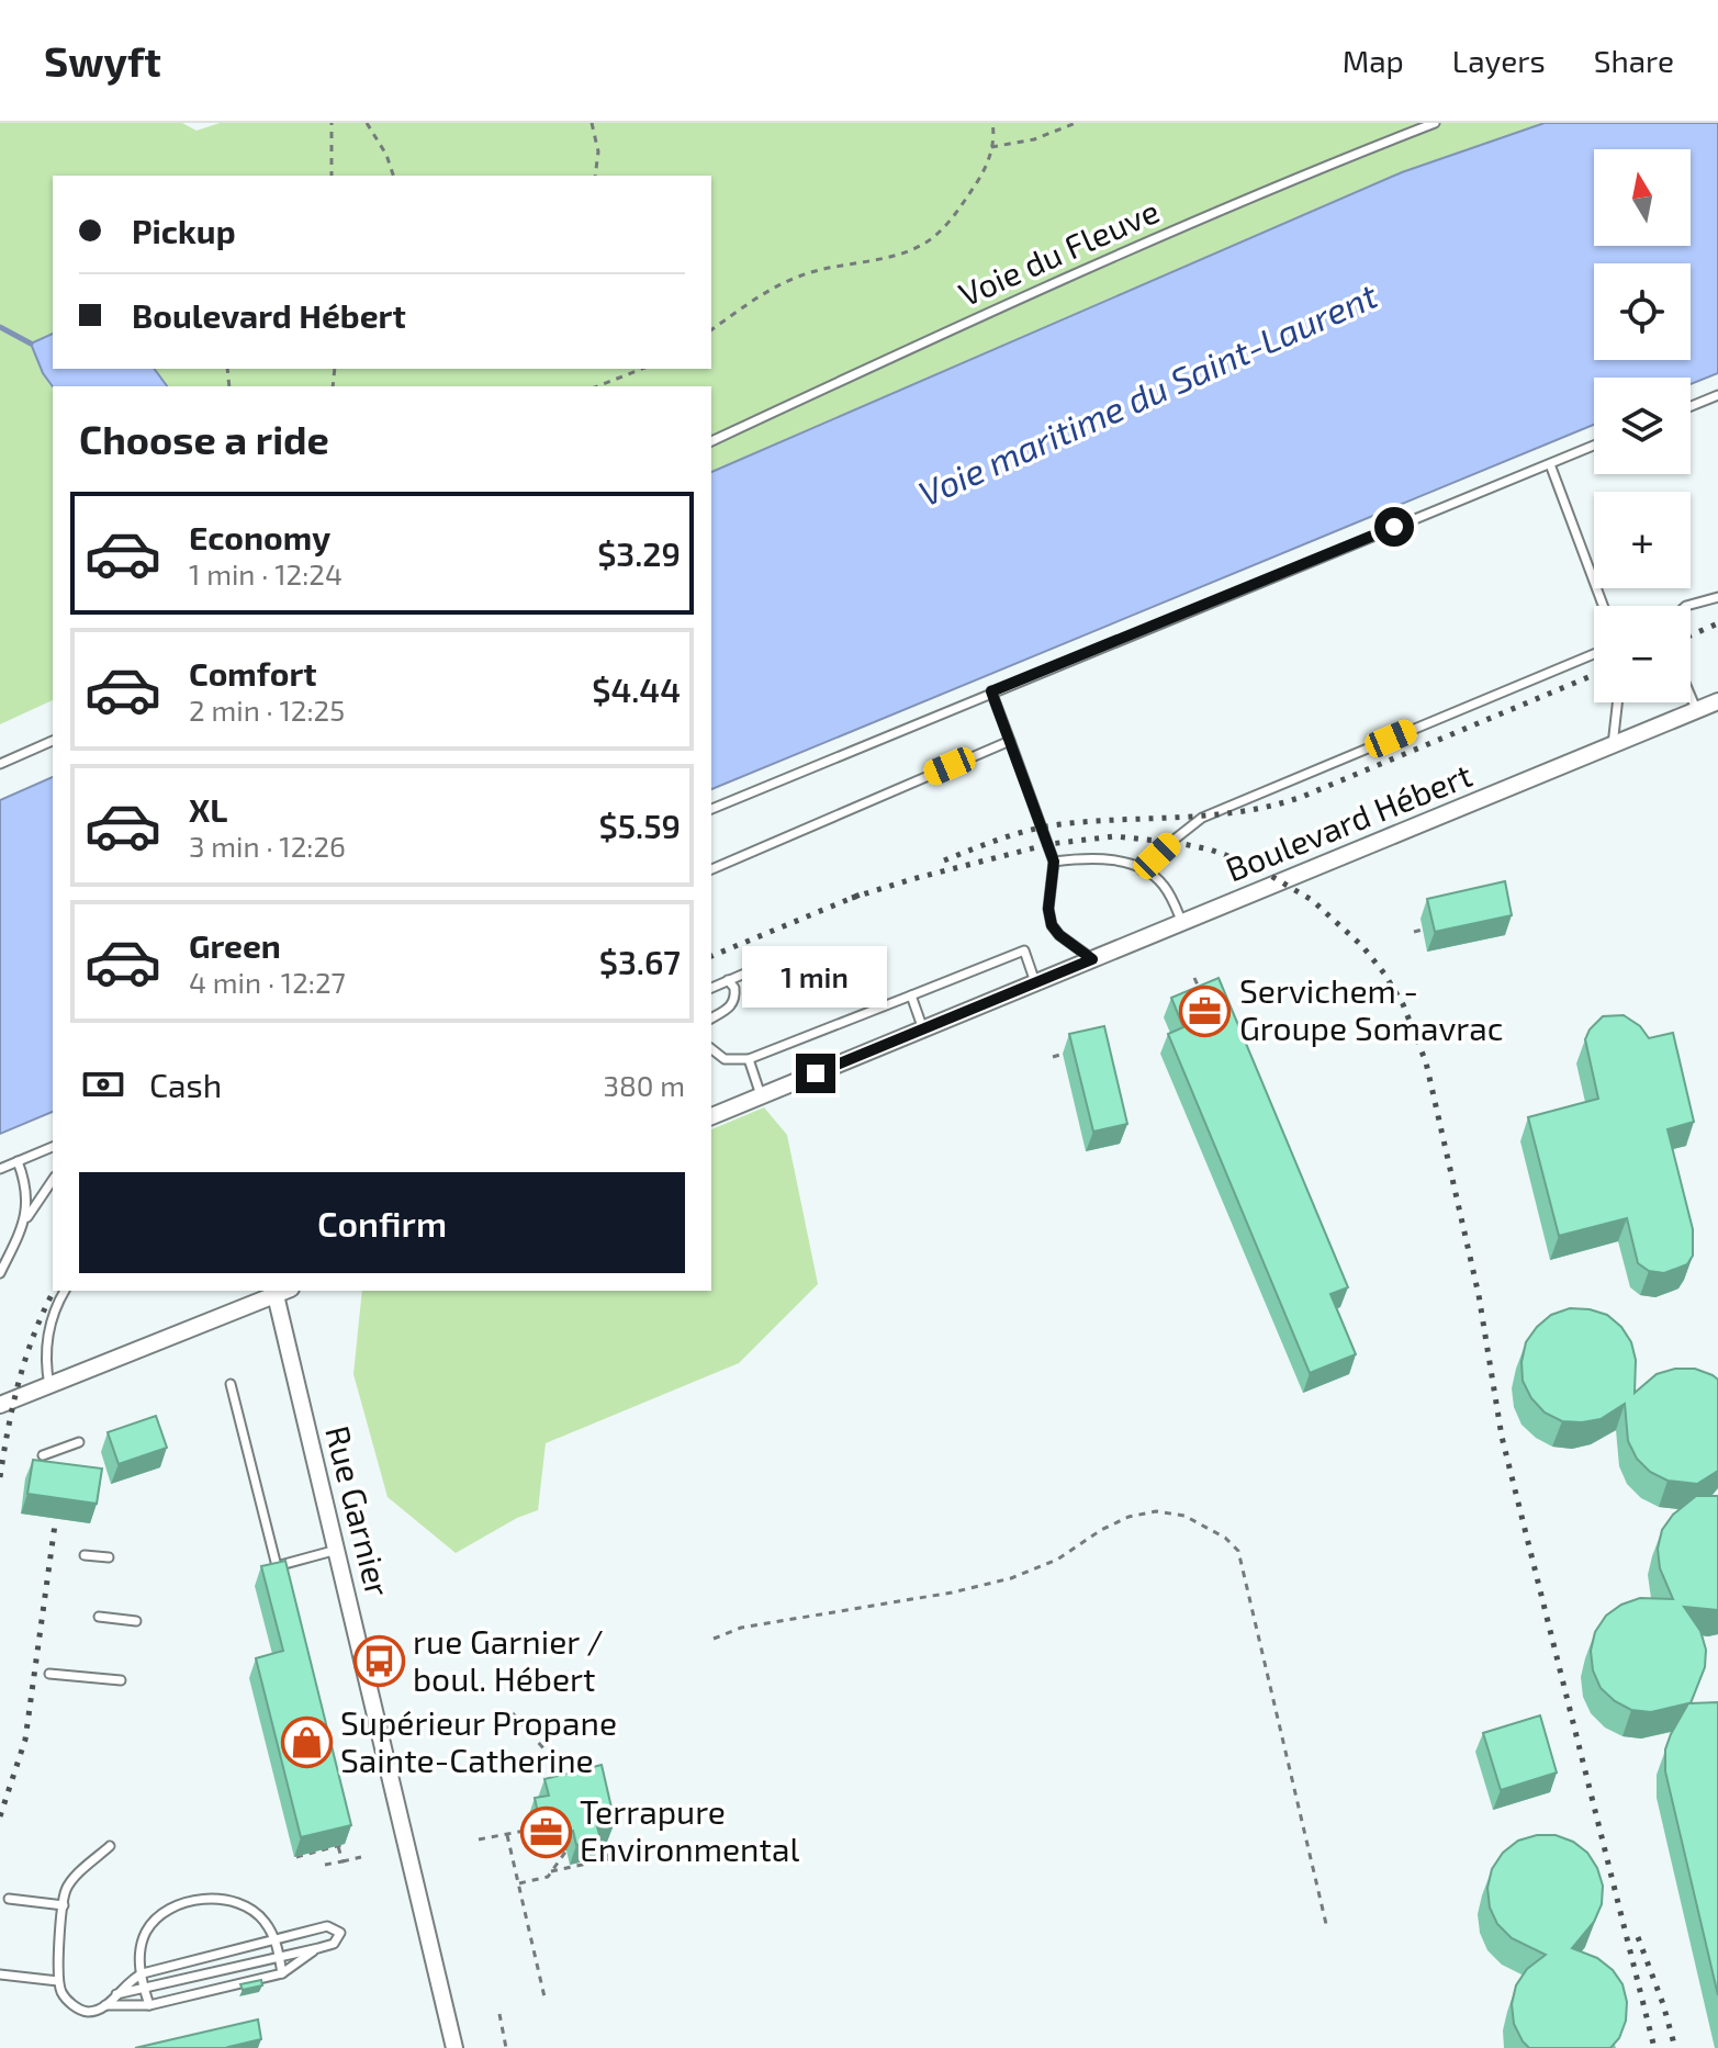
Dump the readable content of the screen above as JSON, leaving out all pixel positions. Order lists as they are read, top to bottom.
{
  "streets": {
    "street": ["Boulevard Hébert", "Rue Garnier"],
    "lane": ["Voie du Fleuve"]
  },
  "water": ["Voie maritime du Saint-Laurent"],
  "places": {
    "office": ["Servichem - Groupe Somavrac", "Terrapure Environmental"],
    "bus stop": ["rue Garnier / boul. Hébert"],
    "shop": ["Supérieur Propane Sainte-Catherine"]
  },
  "north": "top",
  "page": {
    "header": "Swyft",
    "nav": ["Map", "Layers", "Share"],
    "map_buttons": ["+", "−"],
    "banner": ["Pickup", "Boulevard Hébert"],
    "heading": "Choose a ride",
    "list": [
      {
        "name": "Economy",
        "note": "1 min · 12:24",
        "value": "$3.29"
      },
      {
        "name": "Comfort",
        "note": "2 min · 12:25",
        "value": "$4.44"
      },
      {
        "name": "XL",
        "note": "3 min · 12:26",
        "value": "$5.59"
      },
      {
        "name": "Green",
        "note": "4 min · 12:27",
        "value": "$3.67"
      }
    ],
    "bubble": "1 min",
    "pay": ["Cash", "380 m"],
    "buttons": "Confirm"
  }
}
